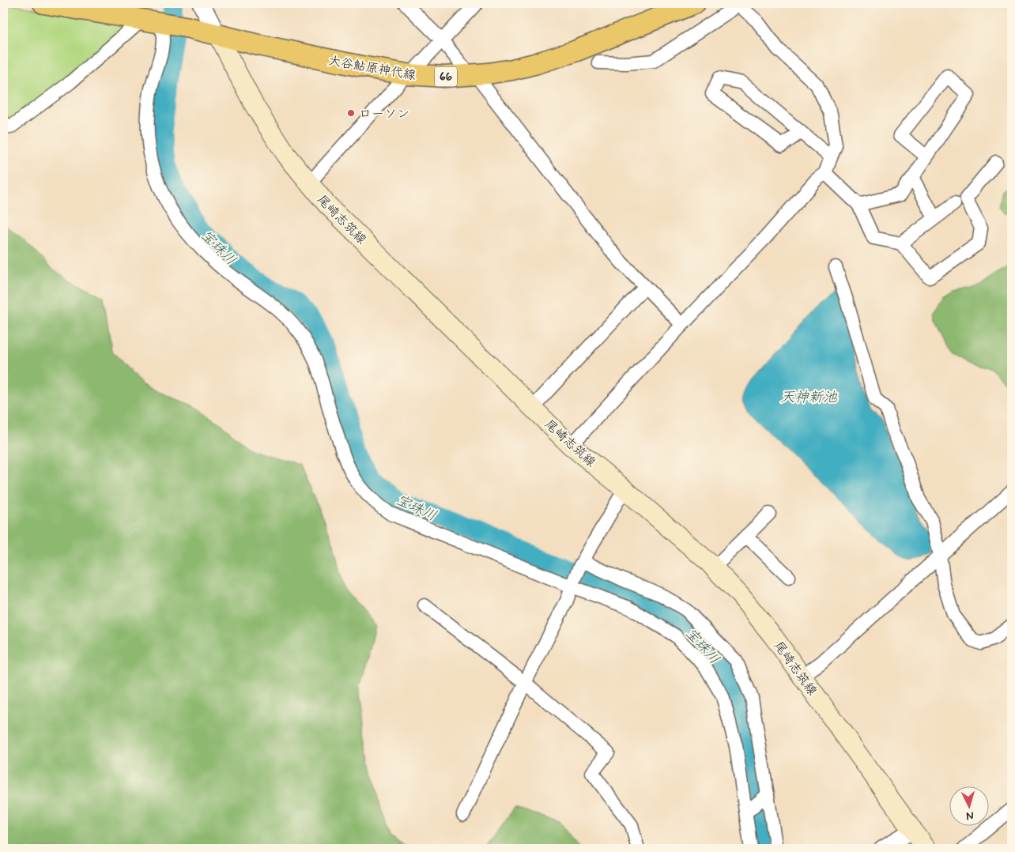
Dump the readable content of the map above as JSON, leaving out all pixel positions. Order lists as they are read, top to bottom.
{
  "streets": {
    "main road": ["大谷鮎原神代線", "66", "尾崎志筑線"]
  },
  "crossings": [
    ["大谷鮎原神代線", "尾崎志筑線"]
  ],
  "water": ["宝珠川", "天神新池"],
  "places": ["ローソン"],
  "north": "bottom"
}
